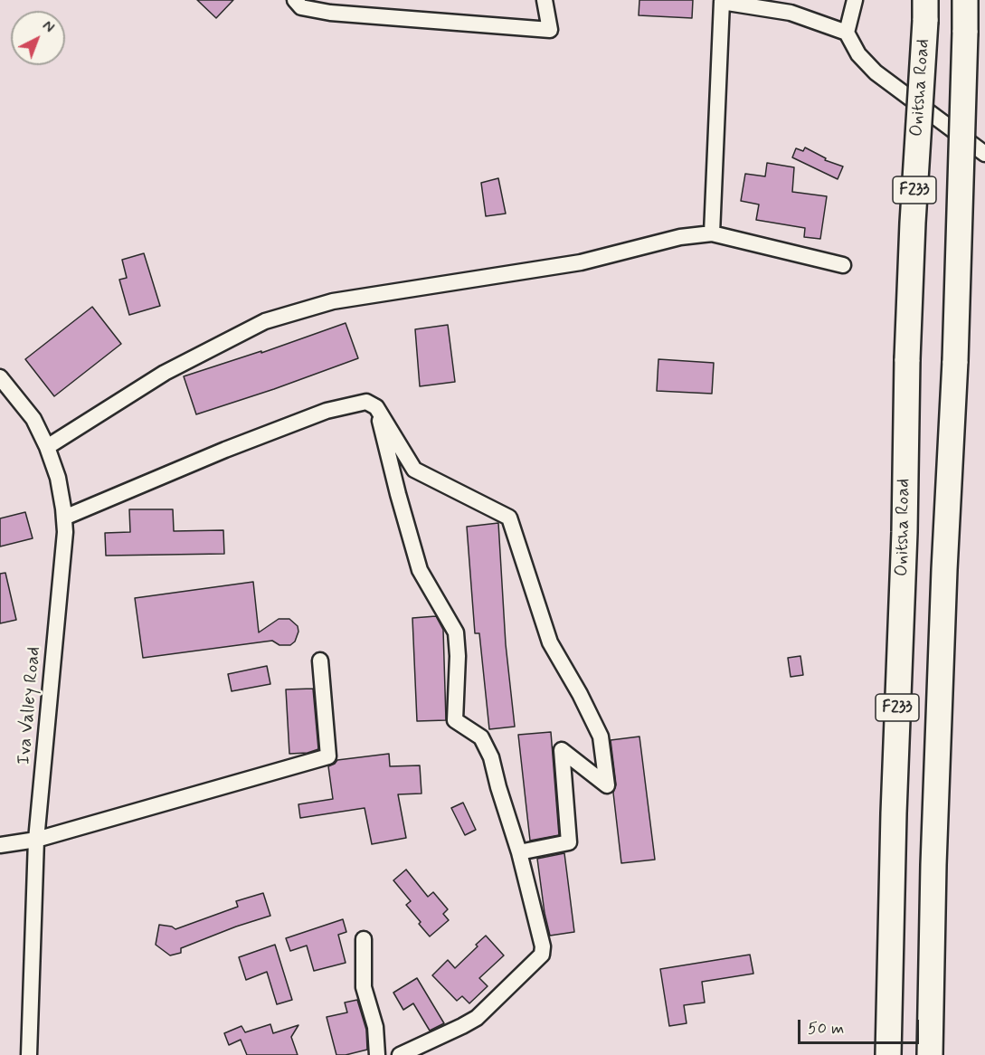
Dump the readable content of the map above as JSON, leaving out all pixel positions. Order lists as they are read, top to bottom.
{
  "streets": {
    "main road": ["Onitsha Road", "F233"],
    "street": ["Iva Valley Road"]
  },
  "scale_bar": "50 m",
  "north": "top right"
}
